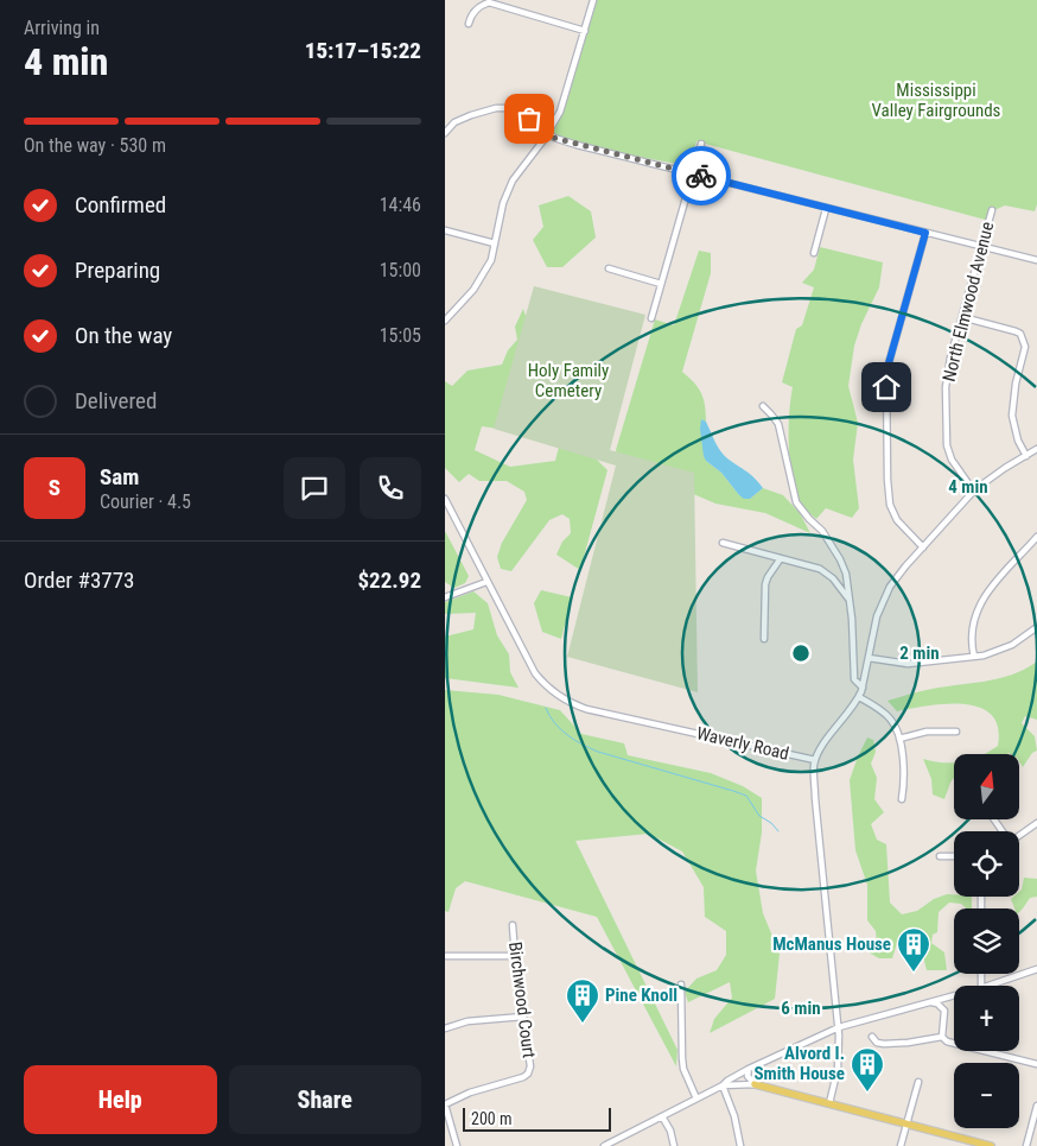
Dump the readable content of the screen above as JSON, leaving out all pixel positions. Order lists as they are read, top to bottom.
{
  "streets": {
    "street": ["North Elmwood Avenue", "Waverly Road", "Birchwood Court"]
  },
  "parks": ["Mississippi Valley Fairgrounds", "Holy Family Cemetery"],
  "places": {
    "building": ["McManus House", "Pine Knoll", "Alvord I. Smith House"]
  },
  "scale_bar": "200 m",
  "north": "top",
  "page": {
    "heading": ["4 min", "Arriving in", "15:17–15:22"],
    "panel": [
      "Sam",
      "Courier · 4.5",
      "Order #3773",
      "$22.92"
    ],
    "bar": "On the way · 530 m",
    "list": [
      ["Confirmed", "14:46"],
      ["Preparing", "15:00"],
      ["On the way", "15:05"],
      "Delivered"
    ],
    "round": "S",
    "map_buttons": ["+", "−"],
    "buttons": ["Help", "Share"],
    "scale": "200 m"
  },
  "rings": ["4 min", "2 min", "6 min"]
}
